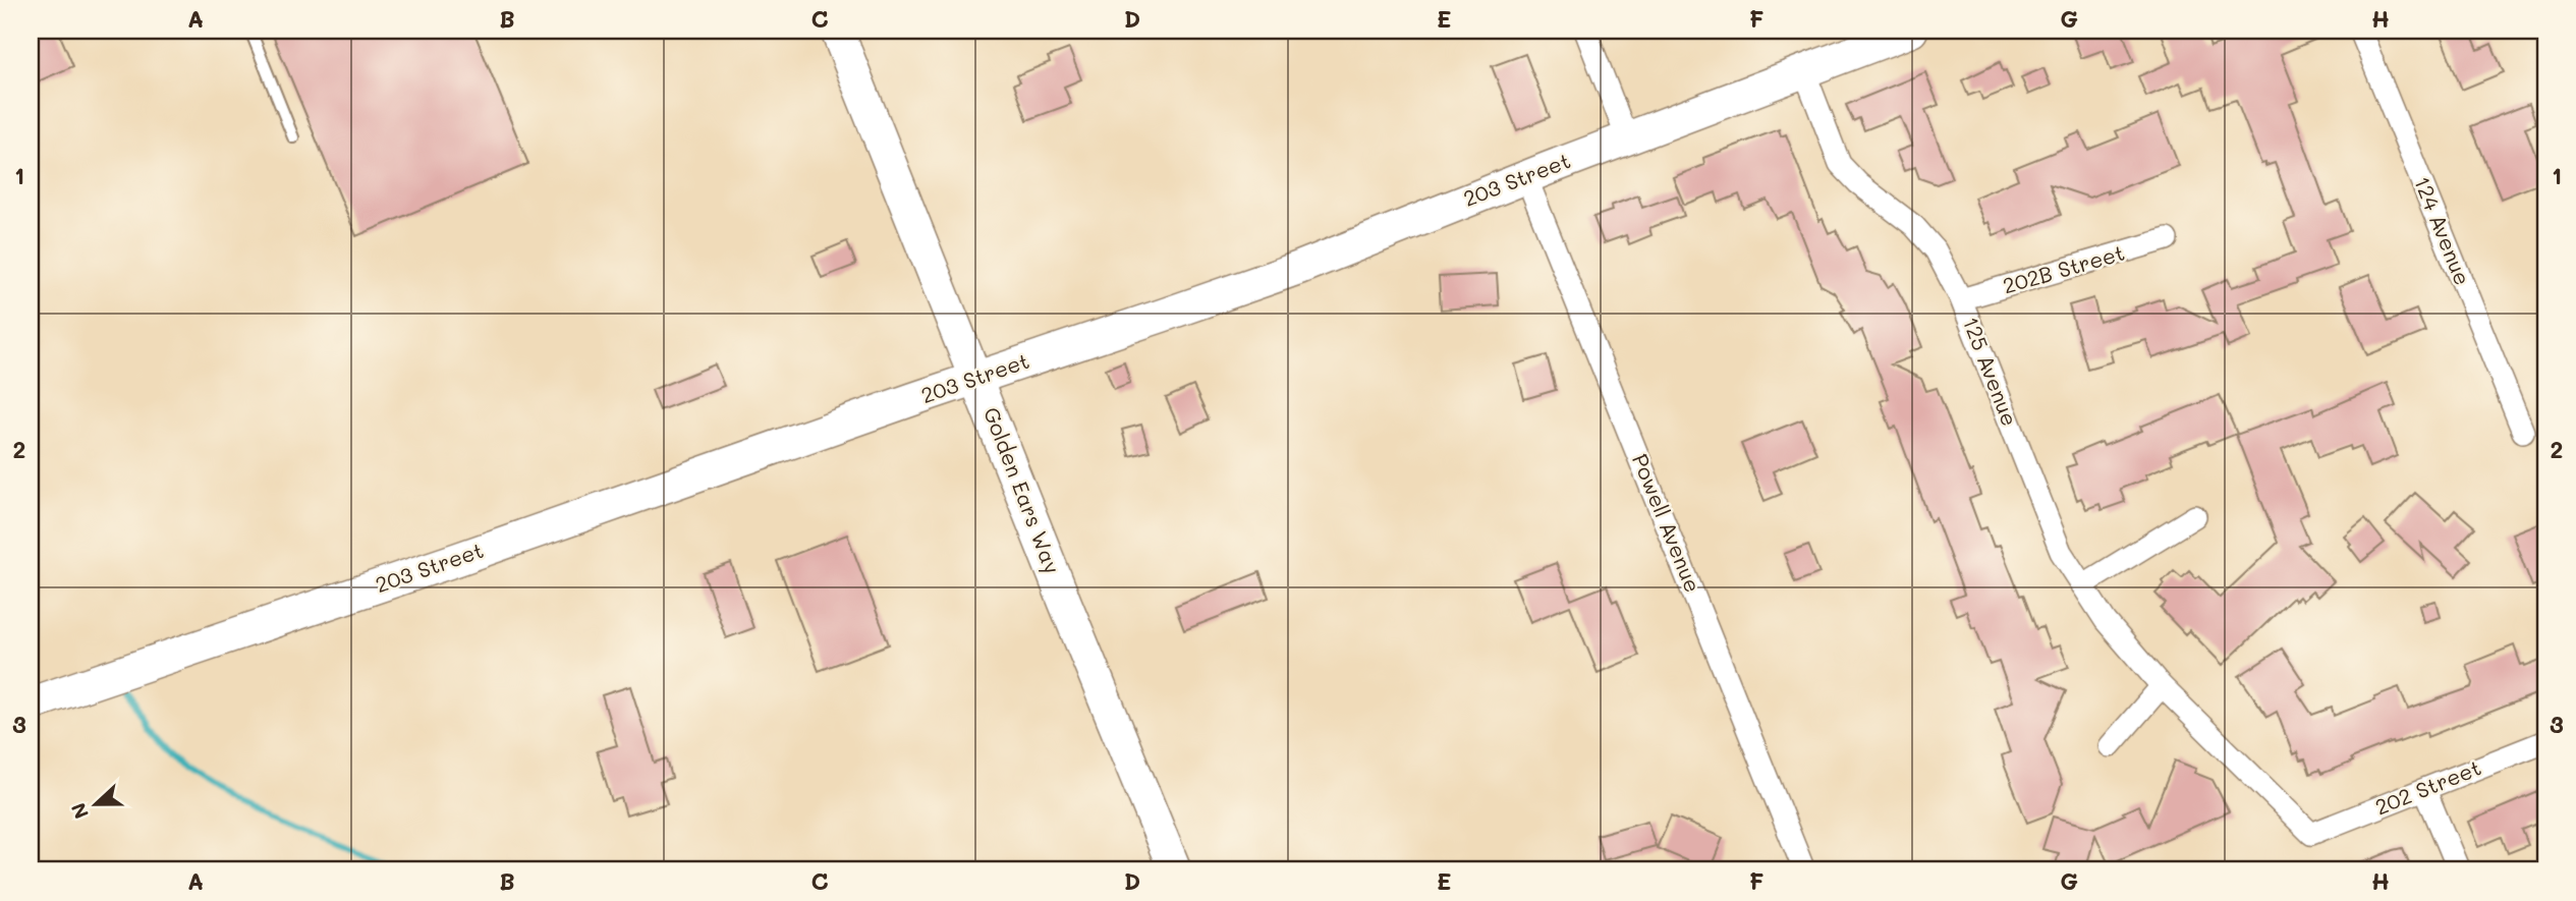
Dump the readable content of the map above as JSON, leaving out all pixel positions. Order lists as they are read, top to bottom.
{
  "streets": {
    "main road": ["203 Street", "Golden Ears Way"],
    "street": [
      "124 Avenue",
      "202B Street",
      "125 Avenue",
      "Powell Avenue",
      "202 Street"
    ]
  },
  "crossings": [
    ["203 Street", "125 Avenue"],
    ["203 Street", "Golden Ears Way"],
    ["203 Street", "Powell Avenue"],
    ["202B Street", "125 Avenue"],
    ["125 Avenue", "202 Street"]
  ],
  "north": "left",
  "grid": {
    "columns": [
      "A",
      "B",
      "C",
      "D",
      "E",
      "F",
      "G",
      "H"
    ],
    "rows": ["1", "2", "3"]
  }
}
